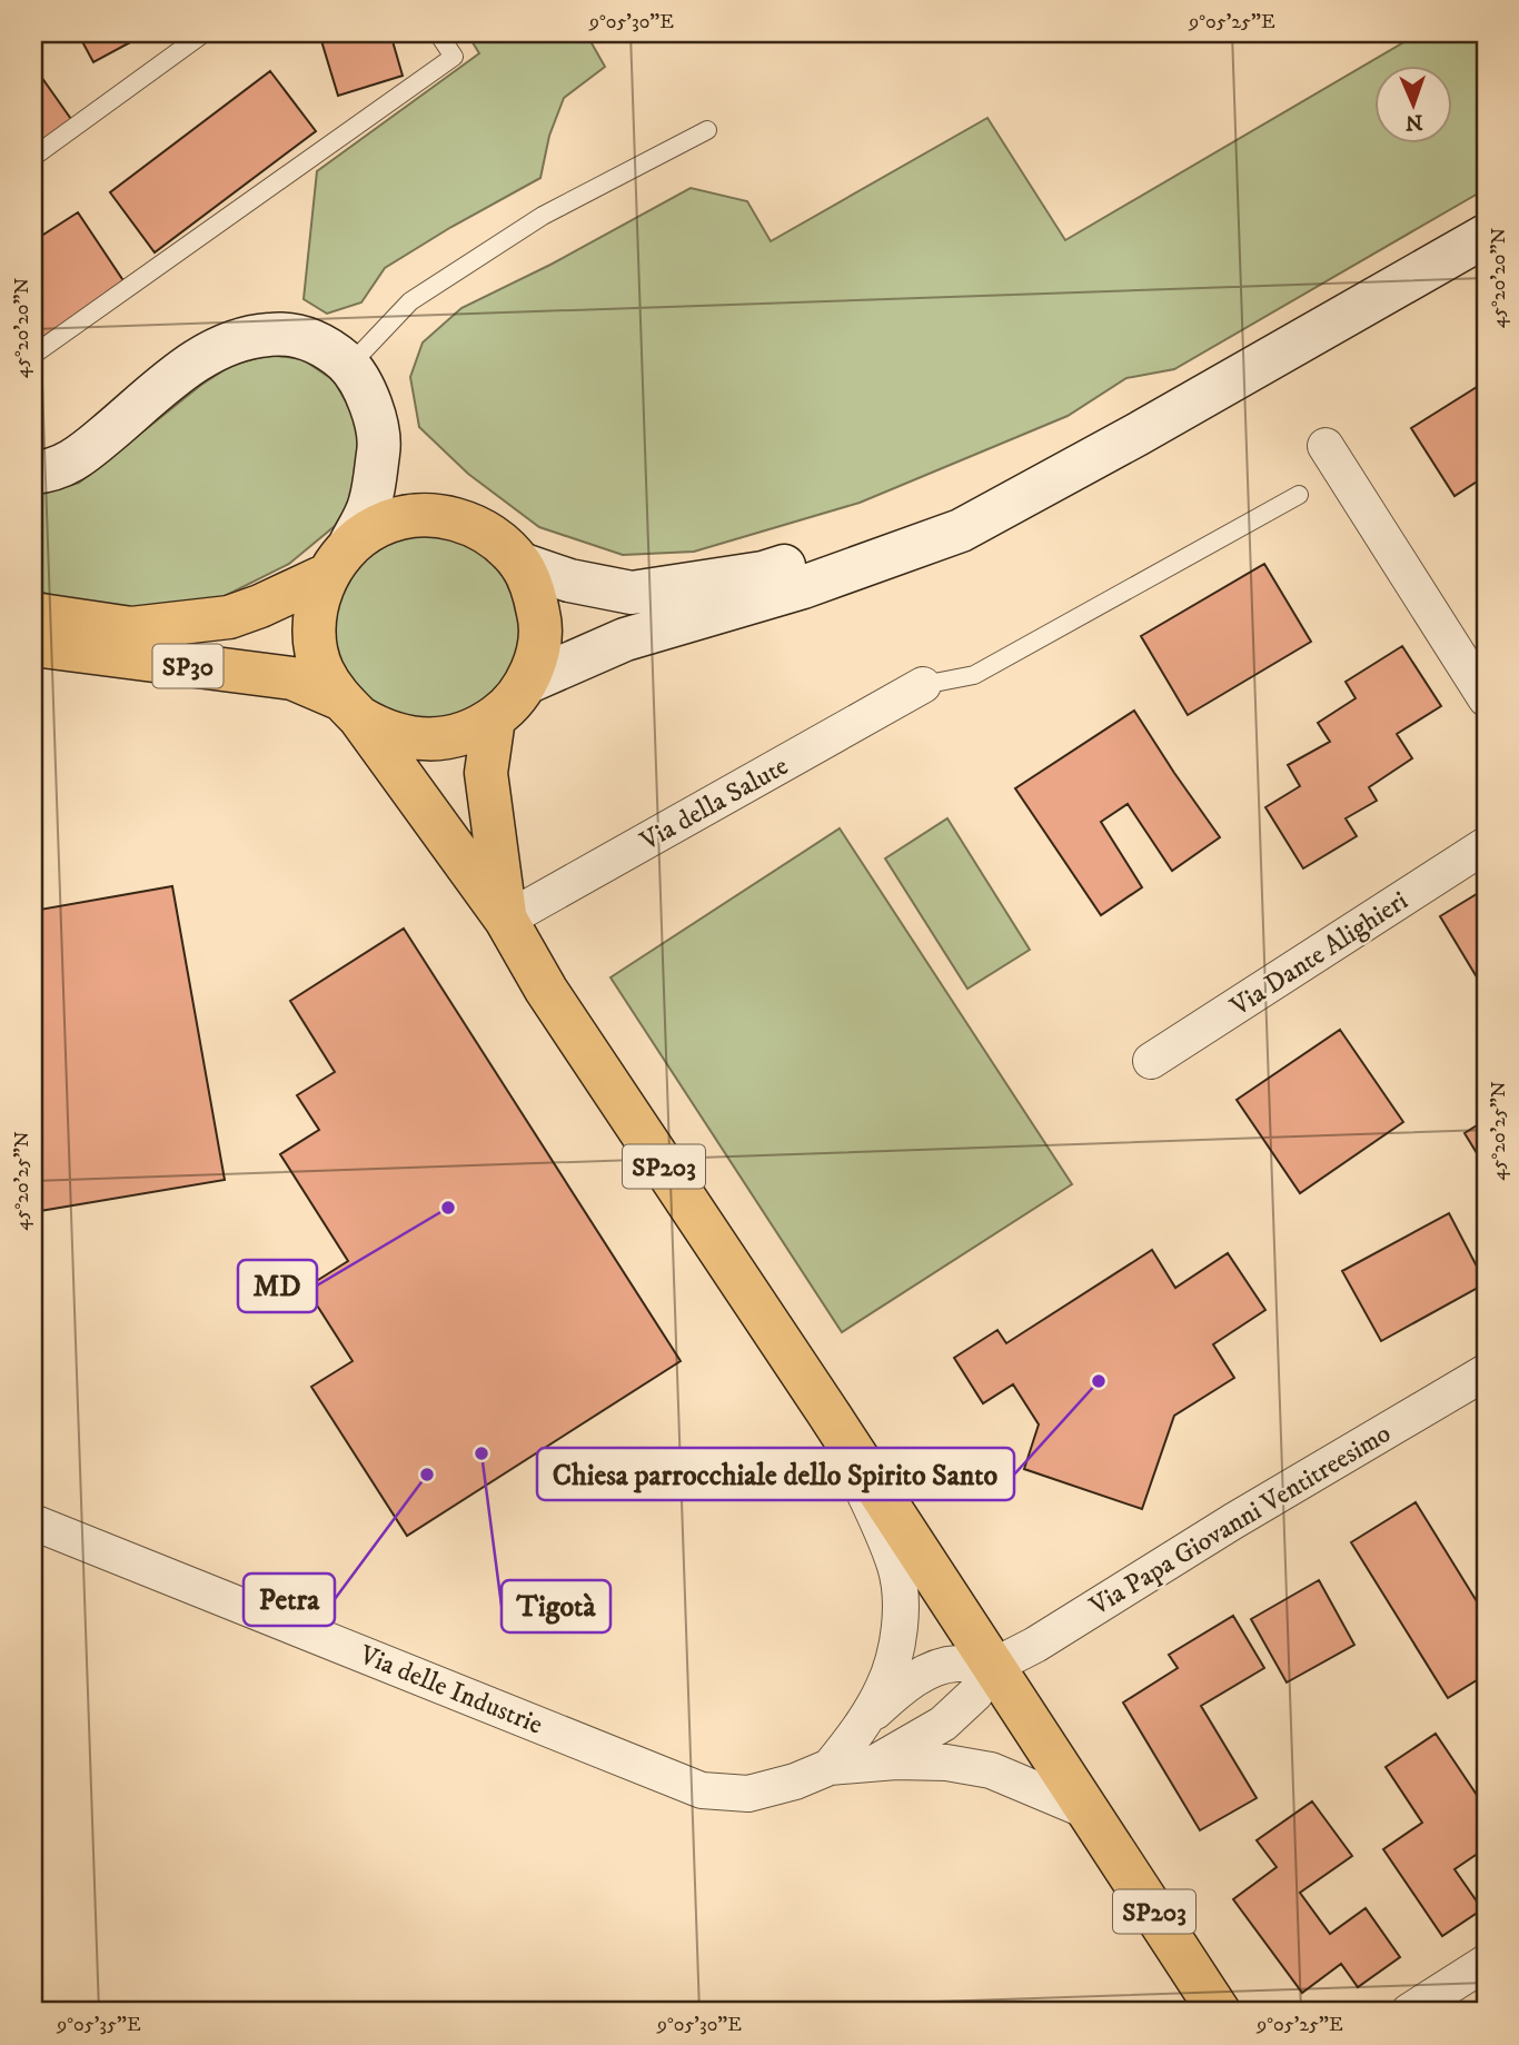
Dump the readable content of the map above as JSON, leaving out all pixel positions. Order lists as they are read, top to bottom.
{
  "streets": {
    "main road": ["SP30", "SP203"],
    "street": [
      "Via della Salute",
      "Via Dante Alighieri",
      "Via Papa Giovanni Ventitreesimo",
      "Via delle Industrie"
    ]
  },
  "crossings": [
    ["SP30", "SP203"],
    ["Via della Salute", "SP203"],
    ["SP203", "Via Papa Giovanni Ventitreesimo"],
    ["SP203", "Via delle Industrie"],
    ["Via Papa Giovanni Ventitreesimo", "Via delle Industrie"]
  ],
  "places": [
    "MD",
    "Chiesa parrocchiale dello Spirito Santo",
    "Tigotà",
    "Petra"
  ],
  "north": "bottom",
  "coordinates": [
    "9°05'30\"E",
    "9°05'25\"E",
    "45°20'20\"N",
    "45°20'25\"N",
    "9°05'35\"E"
  ]
}
